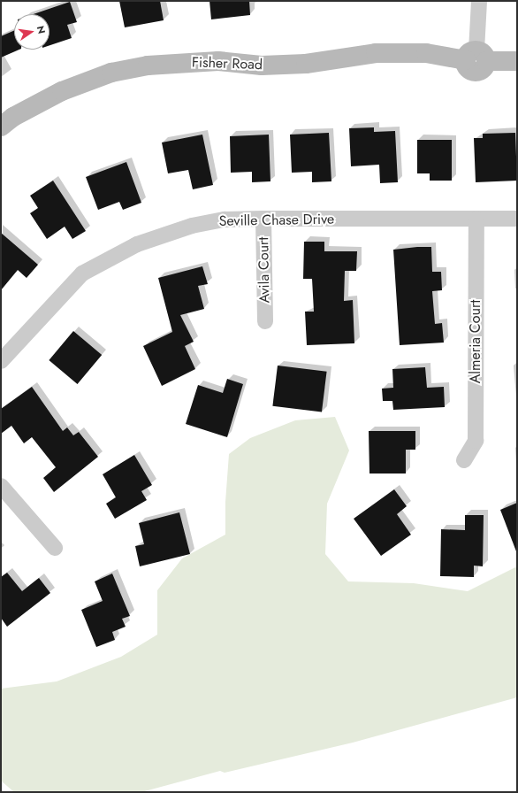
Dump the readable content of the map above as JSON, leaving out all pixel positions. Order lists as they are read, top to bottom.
{
  "streets": {
    "street": [
      "Fisher Road",
      "Seville Chase Drive",
      "Avila Court",
      "Almeria Court"
    ]
  },
  "crossings": [
    ["Seville Chase Drive", "Avila Court"],
    ["Seville Chase Drive", "Almeria Court"]
  ],
  "north": "right"
}
